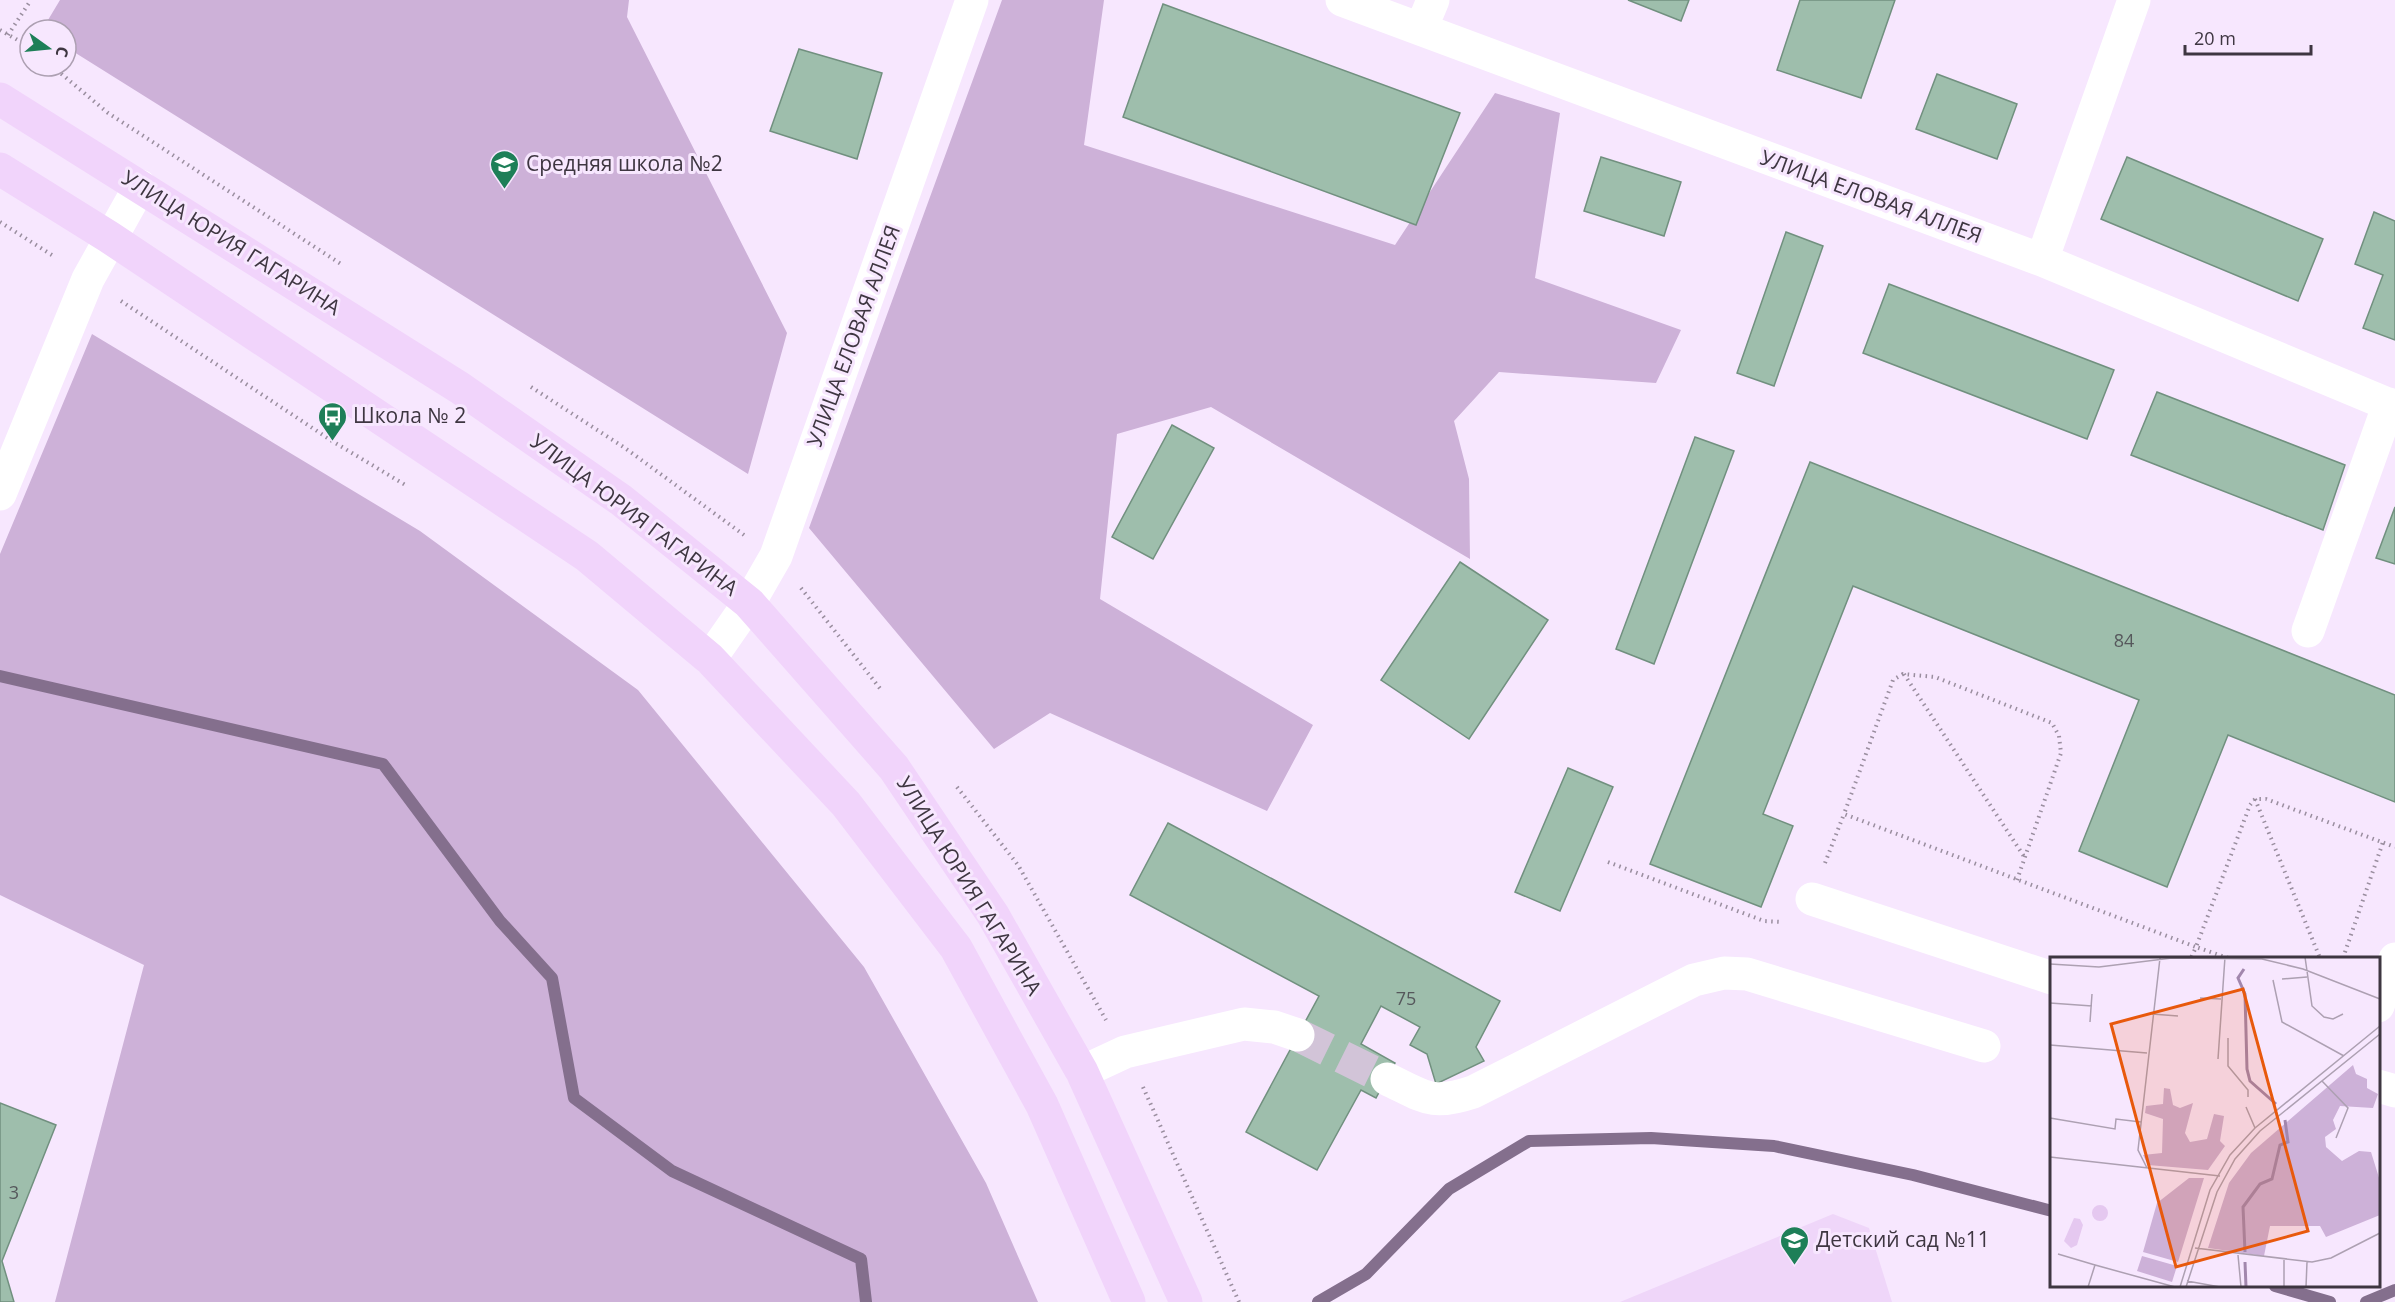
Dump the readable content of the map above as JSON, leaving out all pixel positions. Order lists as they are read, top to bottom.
{
  "streets": {
    "main road": ["УЛИЦА ЮРИЯ ГАГАРИНА"],
    "street": ["УЛИЦА ЕЛОВАЯ АЛЛЕЯ"]
  },
  "crossings": [
    ["УЛИЦА ЕЛОВАЯ АЛЛЕЯ", "УЛИЦА ЮРИЯ ГАГАРИНА"]
  ],
  "places": {
    "school or university": ["Средняя школа №2", "Детский сад №11"],
    "bus stop": ["Школа № 2"]
  },
  "house_numbers": ["84", "75", "3"],
  "scale_bar": "20 m",
  "north": "right"
}
